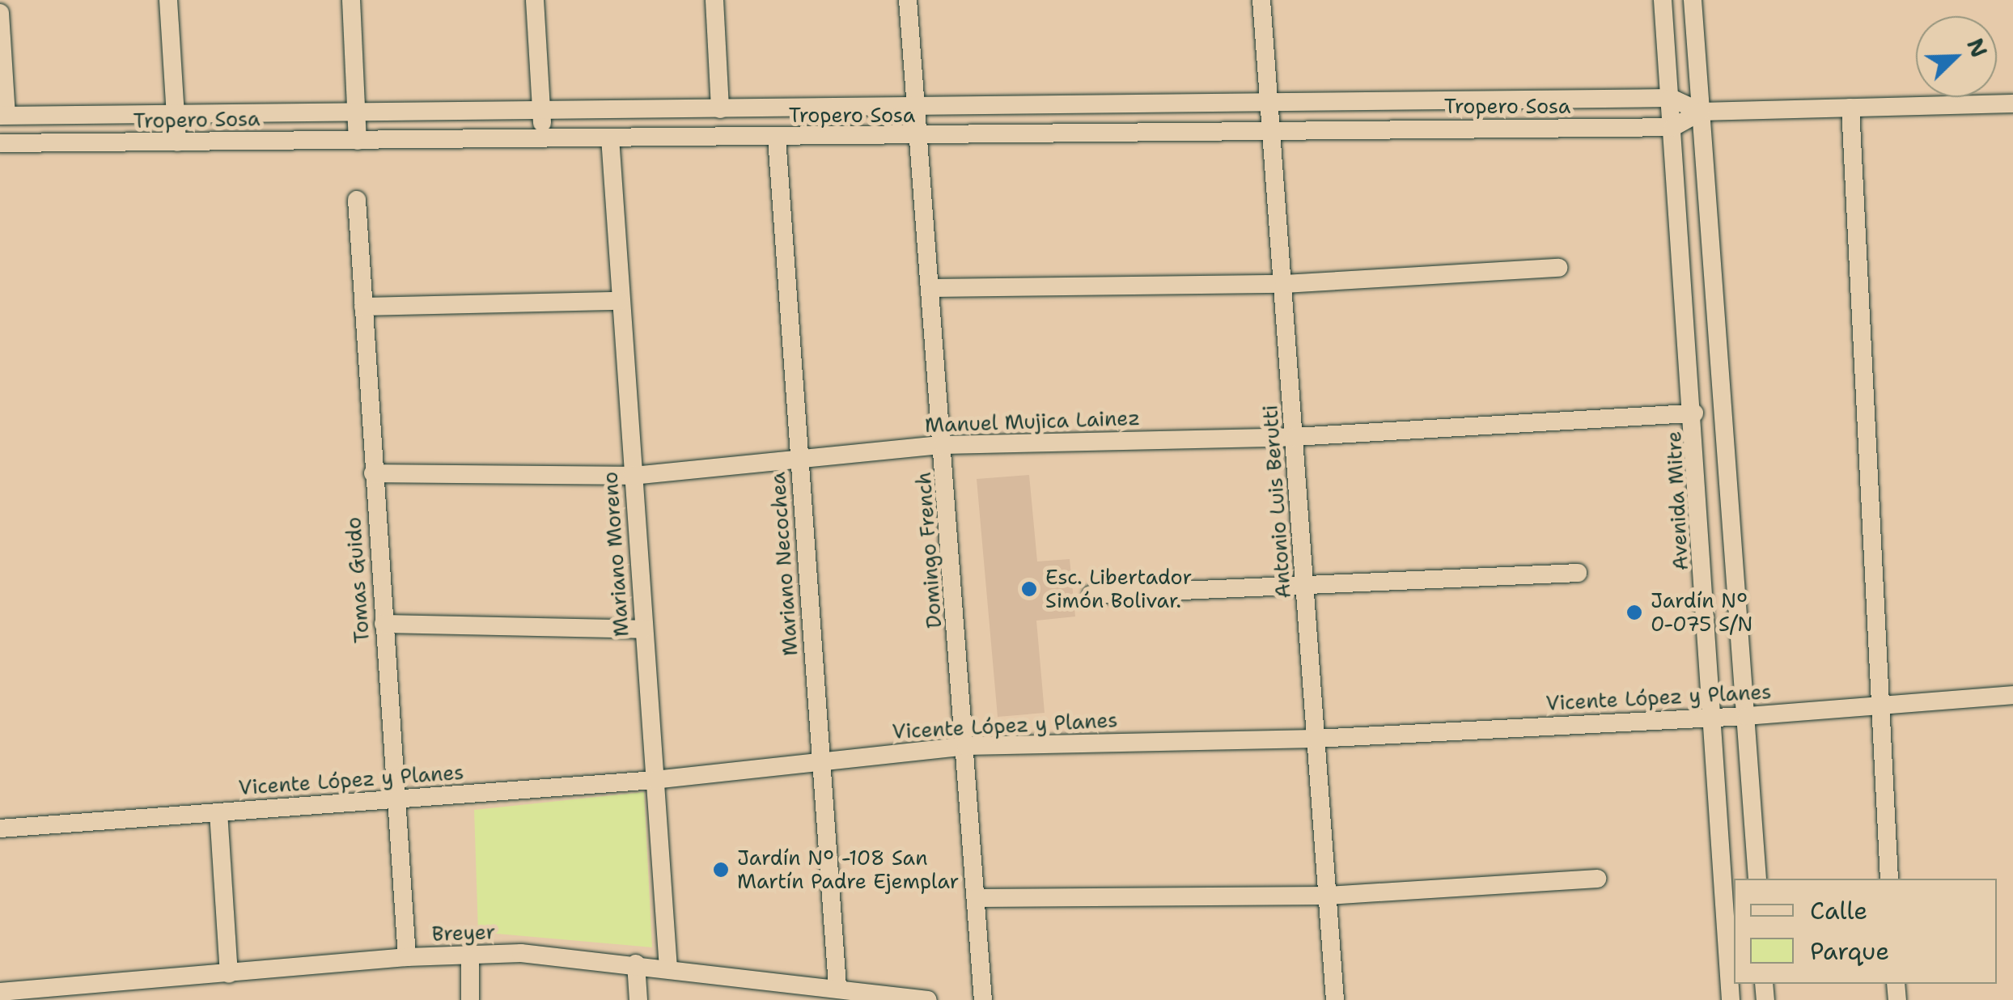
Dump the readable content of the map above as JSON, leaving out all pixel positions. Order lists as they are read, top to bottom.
{
  "streets": {
    "street": [
      "Tropero Sosa",
      "Manuel Mujica Lainez",
      "Avenida Mitre",
      "Antonio Luis Berutti",
      "Domingo French",
      "Mariano Moreno",
      "Mariano Necochea",
      "Tomas Guido",
      "Vicente López y Planes",
      "Breyer"
    ]
  },
  "crossings": [
    ["Tropero Sosa", "Avenida Mitre"],
    ["Tropero Sosa", "Antonio Luis Berutti"],
    ["Tropero Sosa", "Domingo French"],
    ["Tropero Sosa", "Mariano Moreno"],
    ["Tropero Sosa", "Mariano Necochea"],
    ["Manuel Mujica Lainez", "Avenida Mitre"],
    ["Manuel Mujica Lainez", "Antonio Luis Berutti"],
    ["Manuel Mujica Lainez", "Domingo French"],
    ["Manuel Mujica Lainez", "Mariano Moreno"],
    ["Manuel Mujica Lainez", "Mariano Necochea"],
    ["Manuel Mujica Lainez", "Tomas Guido"],
    ["Avenida Mitre", "Vicente López y Planes"],
    ["Antonio Luis Berutti", "Vicente López y Planes"],
    ["Domingo French", "Vicente López y Planes"],
    ["Mariano Moreno", "Vicente López y Planes"],
    ["Mariano Moreno", "Breyer"],
    ["Mariano Necochea", "Vicente López y Planes"],
    ["Mariano Necochea", "Breyer"],
    ["Tomas Guido", "Vicente López y Planes"],
    ["Tomas Guido", "Breyer"]
  ],
  "places": ["Esc. Libertador Simón Bolivar.", "Jardín N° 0-075 S/N", "Jardín N° -108 San Martín Padre Ejemplar"],
  "legend": ["Calle", "Parque"],
  "north": "top right"
}
